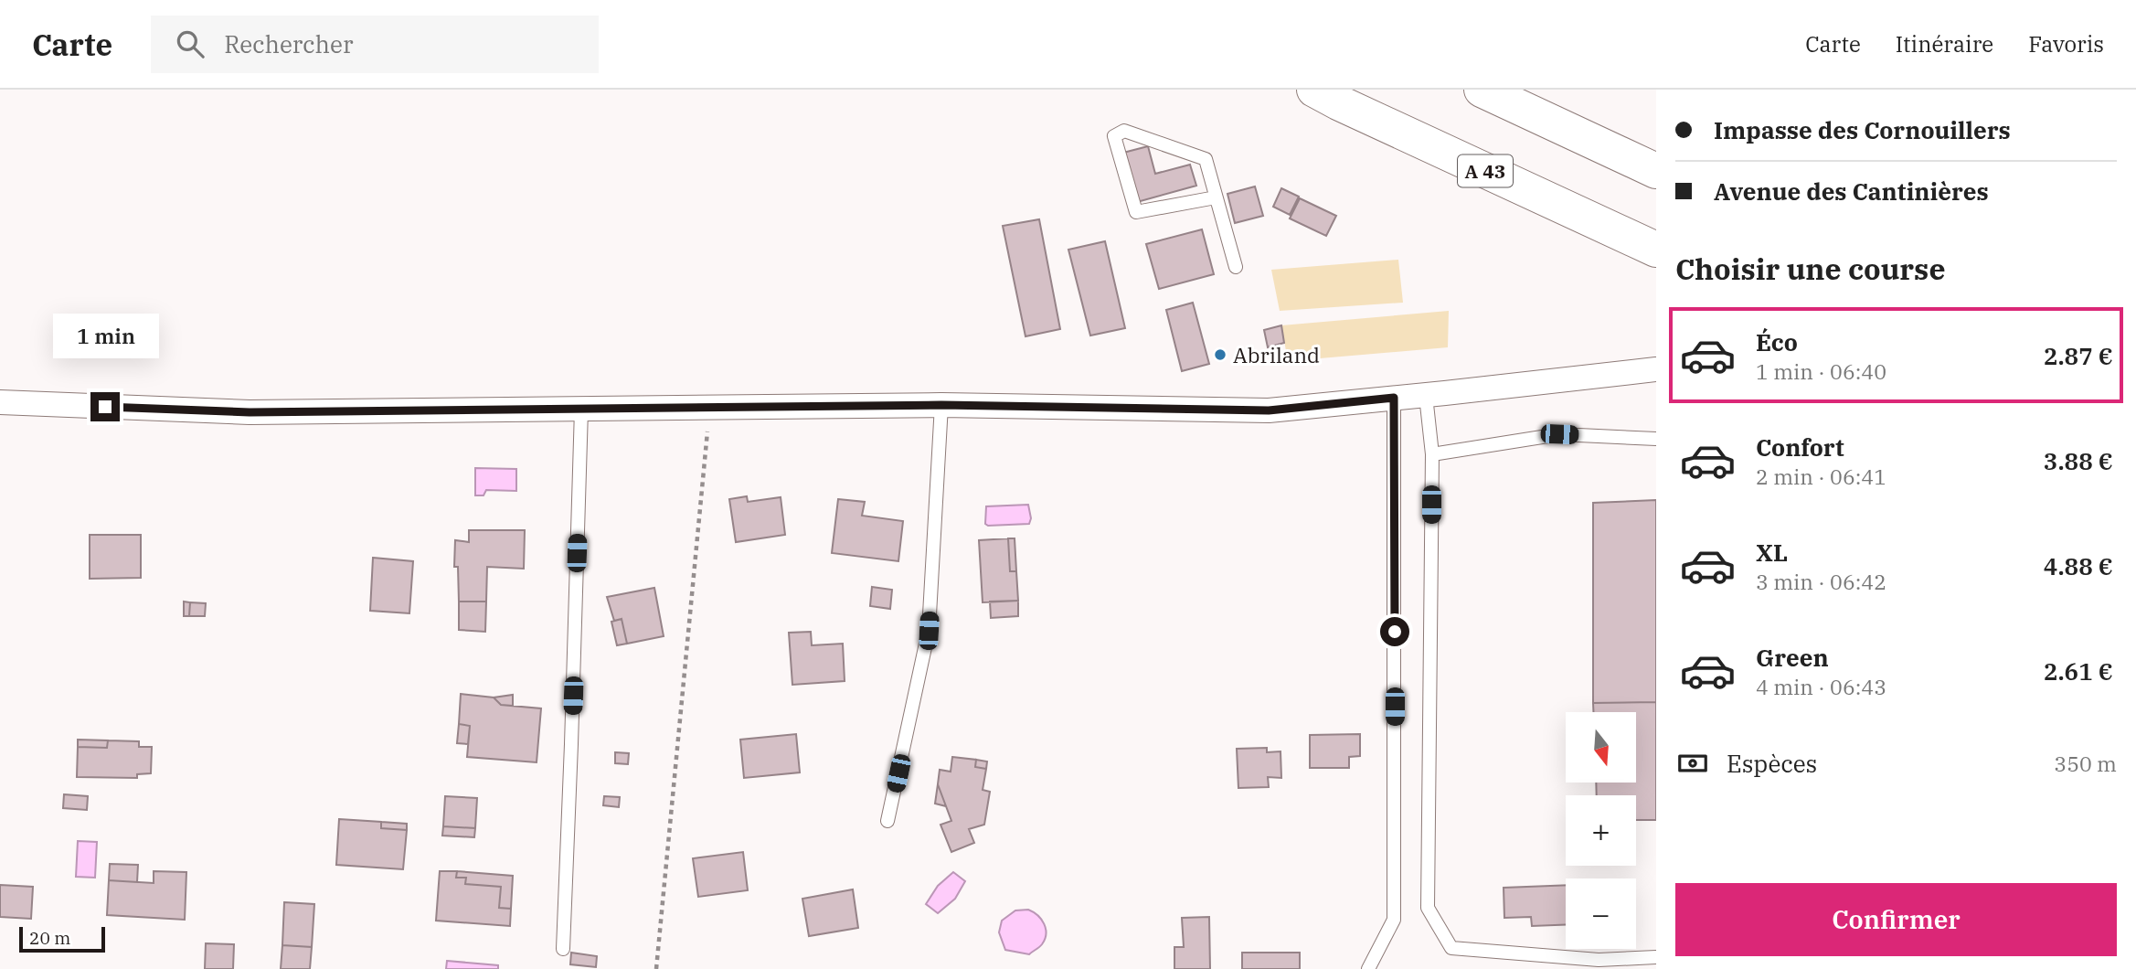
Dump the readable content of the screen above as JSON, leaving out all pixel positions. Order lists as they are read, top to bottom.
{
  "streets": {
    "highway": ["A 43"]
  },
  "places": ["Abriland"],
  "scale_bar": "20 m",
  "north": "bottom",
  "page": {
    "header": "Carte",
    "search": "Rechercher",
    "nav": ["Carte", "Itinéraire", "Favoris"],
    "banner": ["Impasse des Cornouillers", "Avenue des Cantinières"],
    "heading": "Choisir une course",
    "list": [
      {
        "name": "Éco",
        "note": "1 min · 06:40",
        "value": "2.87 €"
      },
      {
        "name": "Confort",
        "note": "2 min · 06:41",
        "value": "3.88 €"
      },
      {
        "name": "XL",
        "note": "3 min · 06:42",
        "value": "4.88 €"
      },
      {
        "name": "Green",
        "note": "4 min · 06:43",
        "value": "2.61 €"
      }
    ],
    "bubble": "1 min",
    "map_buttons": ["+", "−"],
    "pay": ["Espèces", "350 m"],
    "buttons": "Confirmer",
    "scale": "20 m"
  }
}
